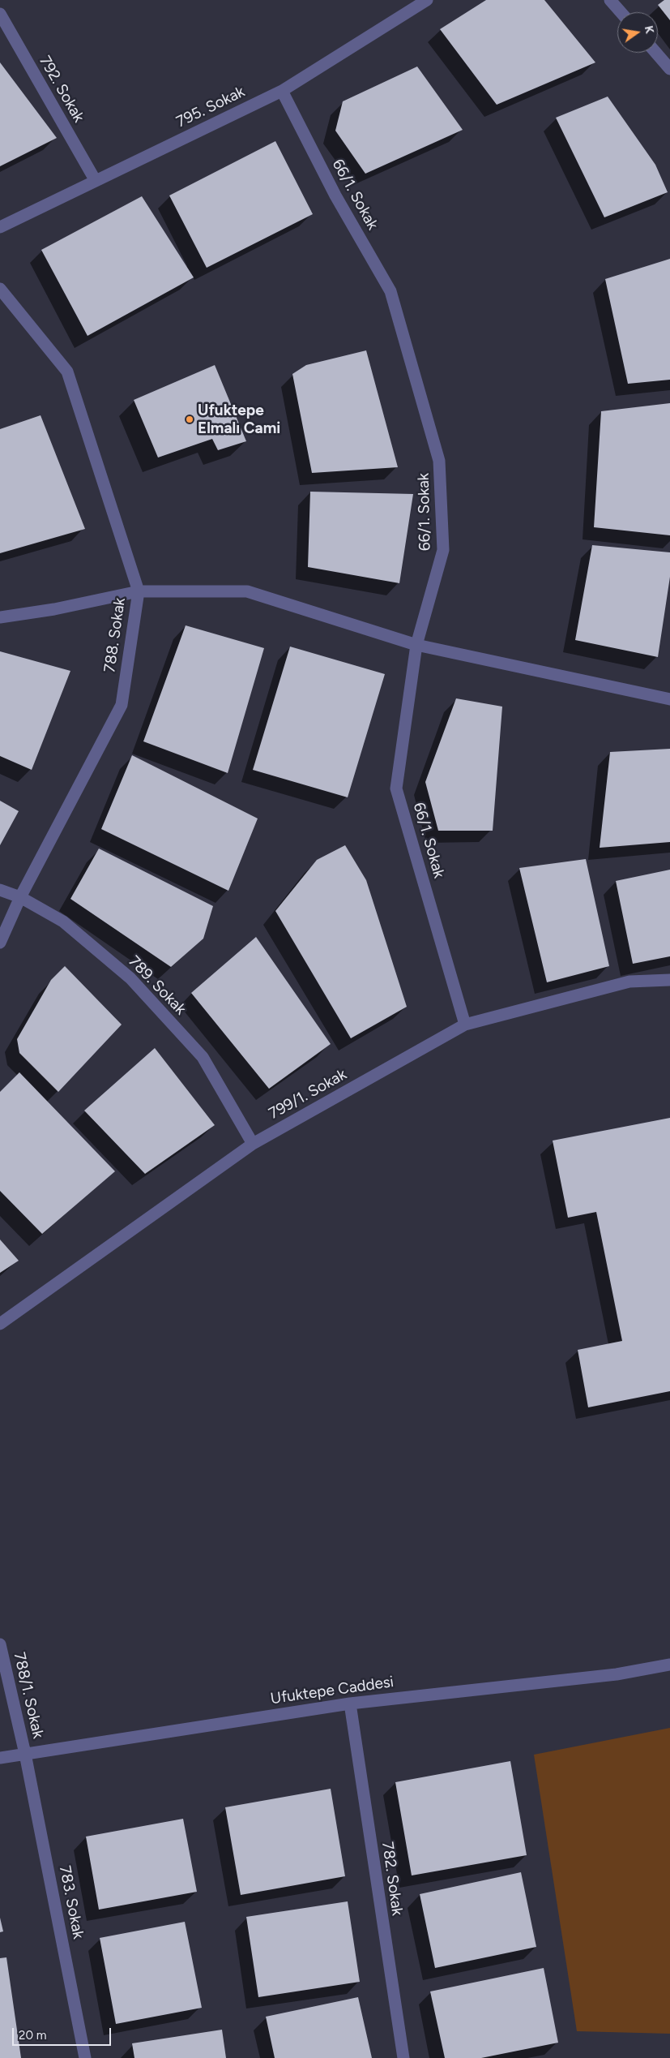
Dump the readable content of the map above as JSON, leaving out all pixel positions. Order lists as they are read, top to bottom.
{
  "streets": {
    "street": [
      "792. Sokak",
      "795. Sokak",
      "66/1. Sokak",
      "788. Sokak",
      "789. Sokak",
      "799/1. Sokak",
      "Ufuktepe Caddesi",
      "788/1. Sokak",
      "782. Sokak",
      "783. Sokak"
    ]
  },
  "crossings": [
    ["792. Sokak", "795. Sokak"],
    ["795. Sokak", "66/1. Sokak"],
    ["66/1. Sokak", "799/1. Sokak"],
    ["788. Sokak", "789. Sokak"],
    ["789. Sokak", "799/1. Sokak"],
    ["Ufuktepe Caddesi", "788/1. Sokak"],
    ["Ufuktepe Caddesi", "782. Sokak"],
    ["Ufuktepe Caddesi", "783. Sokak"],
    ["788/1. Sokak", "783. Sokak"]
  ],
  "places": ["Ufuktepe Elmalı Cami"],
  "scale_bar": "20 m",
  "north": "right"
}
